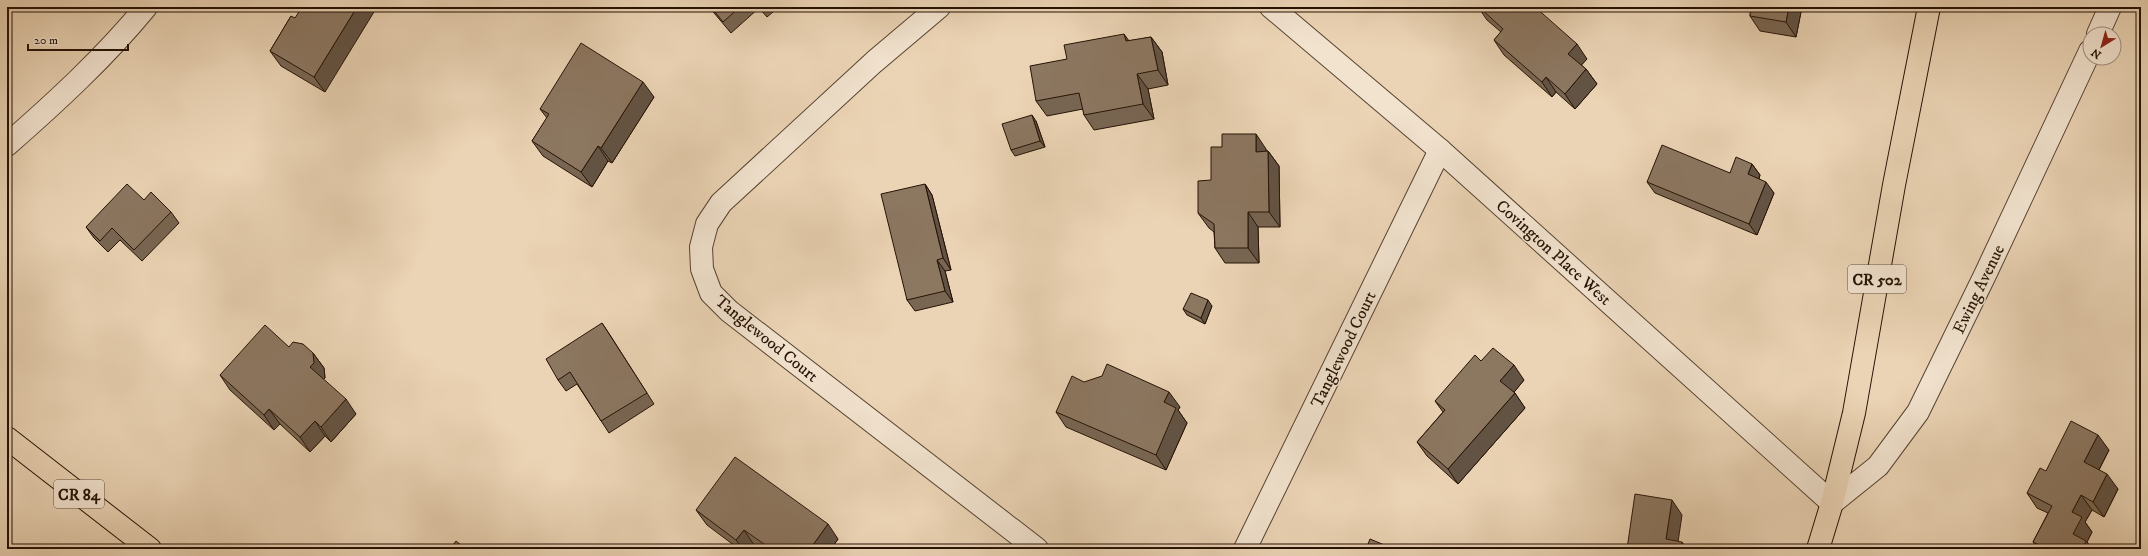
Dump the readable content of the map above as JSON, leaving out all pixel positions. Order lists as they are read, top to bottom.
{
  "streets": {
    "main road": ["CR 502", "CR 84"],
    "street": ["Covington Place West", "Ewing Avenue", "Tanglewood Court"]
  },
  "crossings": [
    ["Covington Place West", "CR 502"],
    ["Covington Place West", "Ewing Avenue"],
    ["Covington Place West", "Tanglewood Court"],
    ["CR 502", "Ewing Avenue"]
  ],
  "scale_bar": "20 m",
  "north": "bottom left"
}
